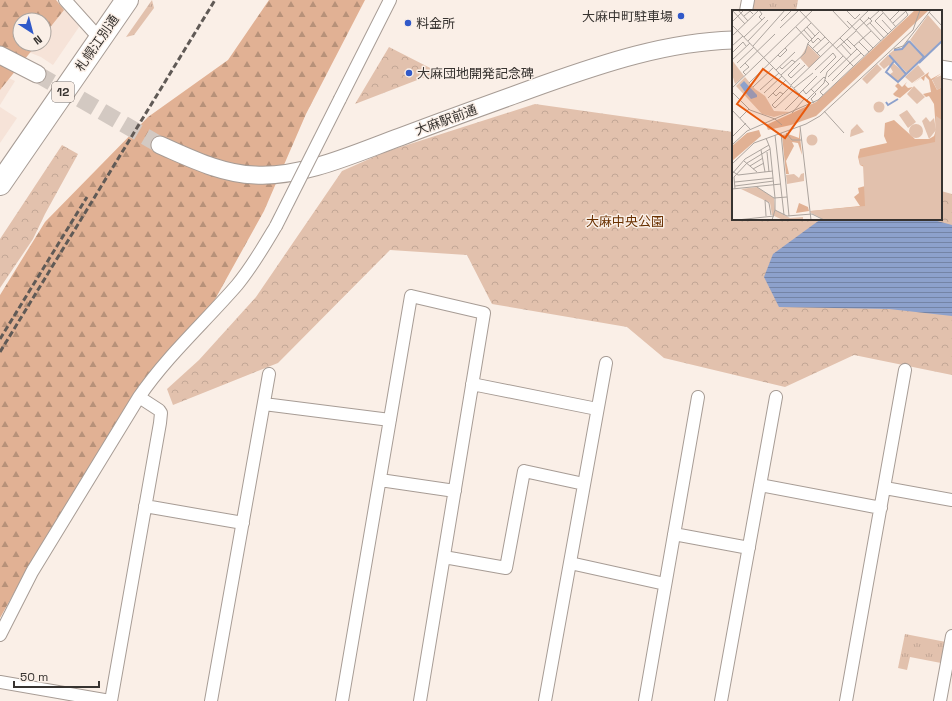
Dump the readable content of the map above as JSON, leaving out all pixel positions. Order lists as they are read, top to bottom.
{
  "streets": {
    "highway": ["札幌江別通", "12"],
    "street": ["大麻駅前通"]
  },
  "parks": ["大麻中央公園"],
  "places": ["大麻中町駐車場", "料金所", "大麻団地開発記念碑"],
  "scale_bar": "50 m",
  "north": "bottom right"
}
